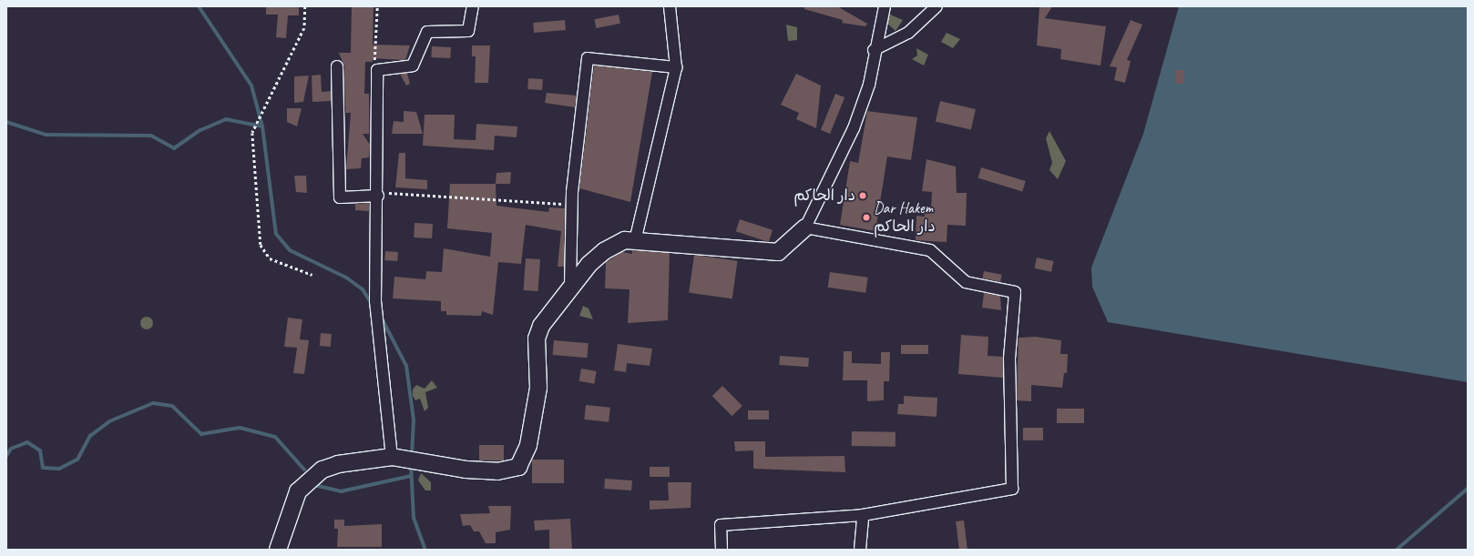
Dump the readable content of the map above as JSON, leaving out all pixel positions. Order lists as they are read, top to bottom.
{
  "places": ["دار الحاكم", "Dar Hakem دار الحاكم"]
}
